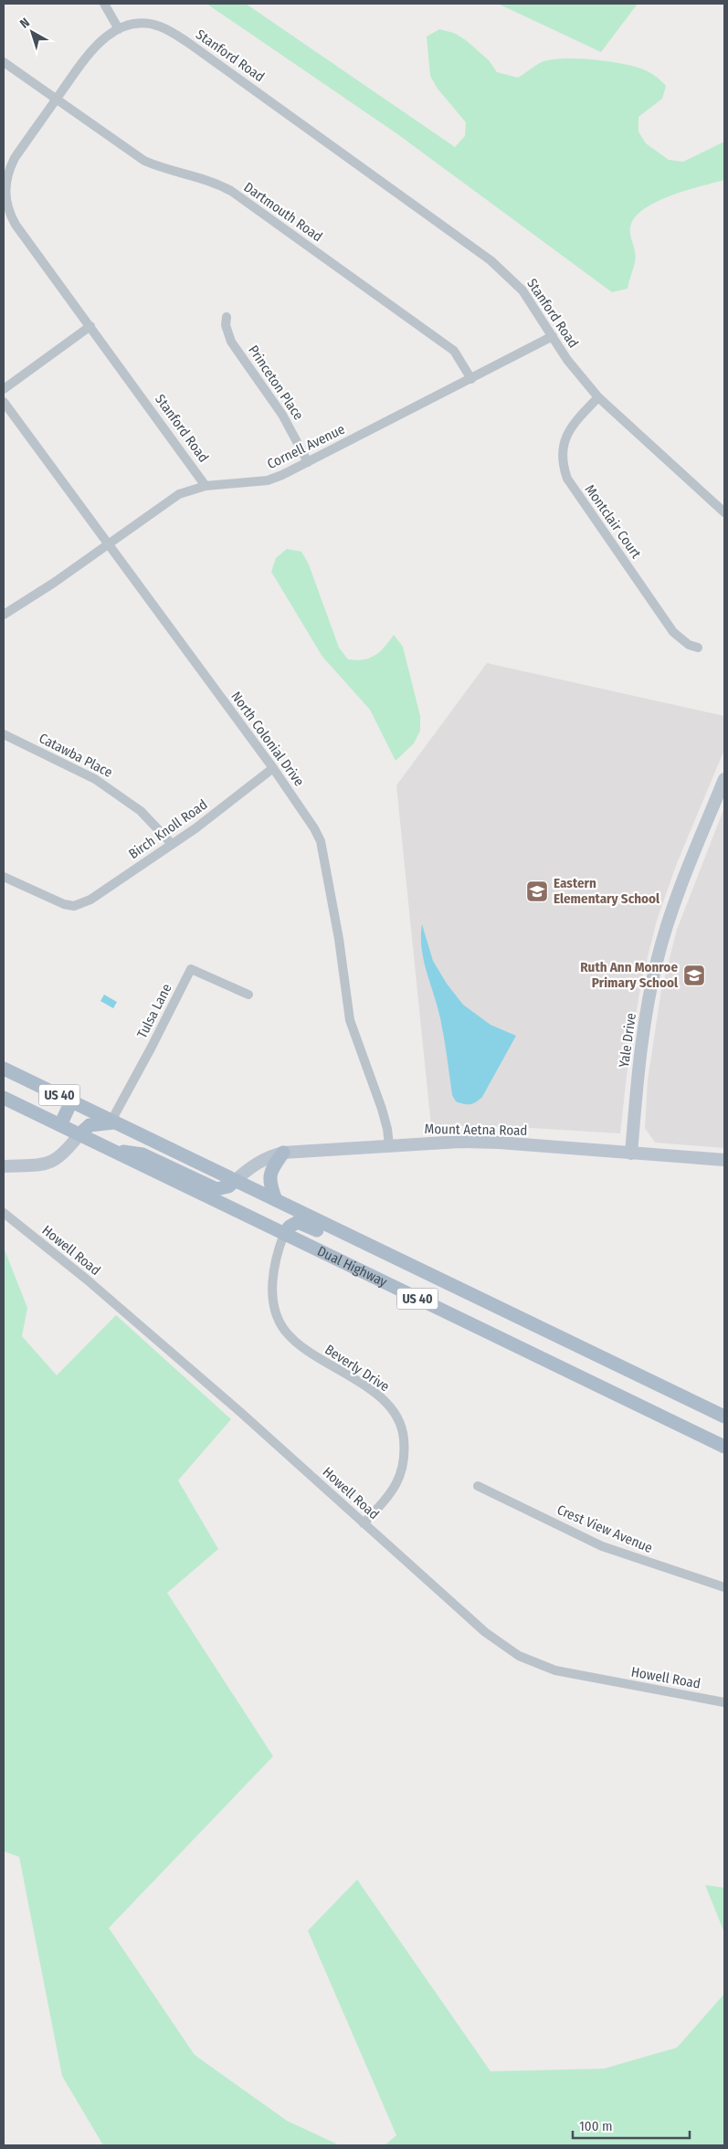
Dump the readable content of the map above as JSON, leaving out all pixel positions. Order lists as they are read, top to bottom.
{
  "streets": {
    "main road": ["US 40", "Dual Highway"],
    "street": [
      "Stanford Road",
      "Dartmouth Road",
      "Princeton Place",
      "Cornell Avenue",
      "Montclair Court",
      "North Colonial Drive",
      "Catawba Place",
      "Birch Knoll Road",
      "Tulsa Lane",
      "Yale Drive",
      "Mount Aetna Road",
      "Howell Road",
      "Beverly Drive",
      "Crest View Avenue"
    ]
  },
  "crossings": [
    ["Stanford Road", "Dartmouth Road"],
    ["Stanford Road", "Cornell Avenue"],
    ["Stanford Road", "Montclair Court"],
    ["Dartmouth Road", "Cornell Avenue"],
    ["Princeton Place", "Cornell Avenue"],
    ["Cornell Avenue", "North Colonial Drive"],
    ["North Colonial Drive", "Birch Knoll Road"],
    ["North Colonial Drive", "Mount Aetna Road"],
    ["Catawba Place", "Birch Knoll Road"],
    ["Tulsa Lane", "Dual Highway"],
    ["Yale Drive", "Mount Aetna Road"],
    ["Mount Aetna Road", "Dual Highway"],
    ["Howell Road", "Beverly Drive"],
    ["Dual Highway", "Beverly Drive"]
  ],
  "places": {
    "school or university": ["Eastern Elementary School", "Ruth Ann Monroe Primary School"]
  },
  "scale_bar": "100 m",
  "north": "top left"
}
